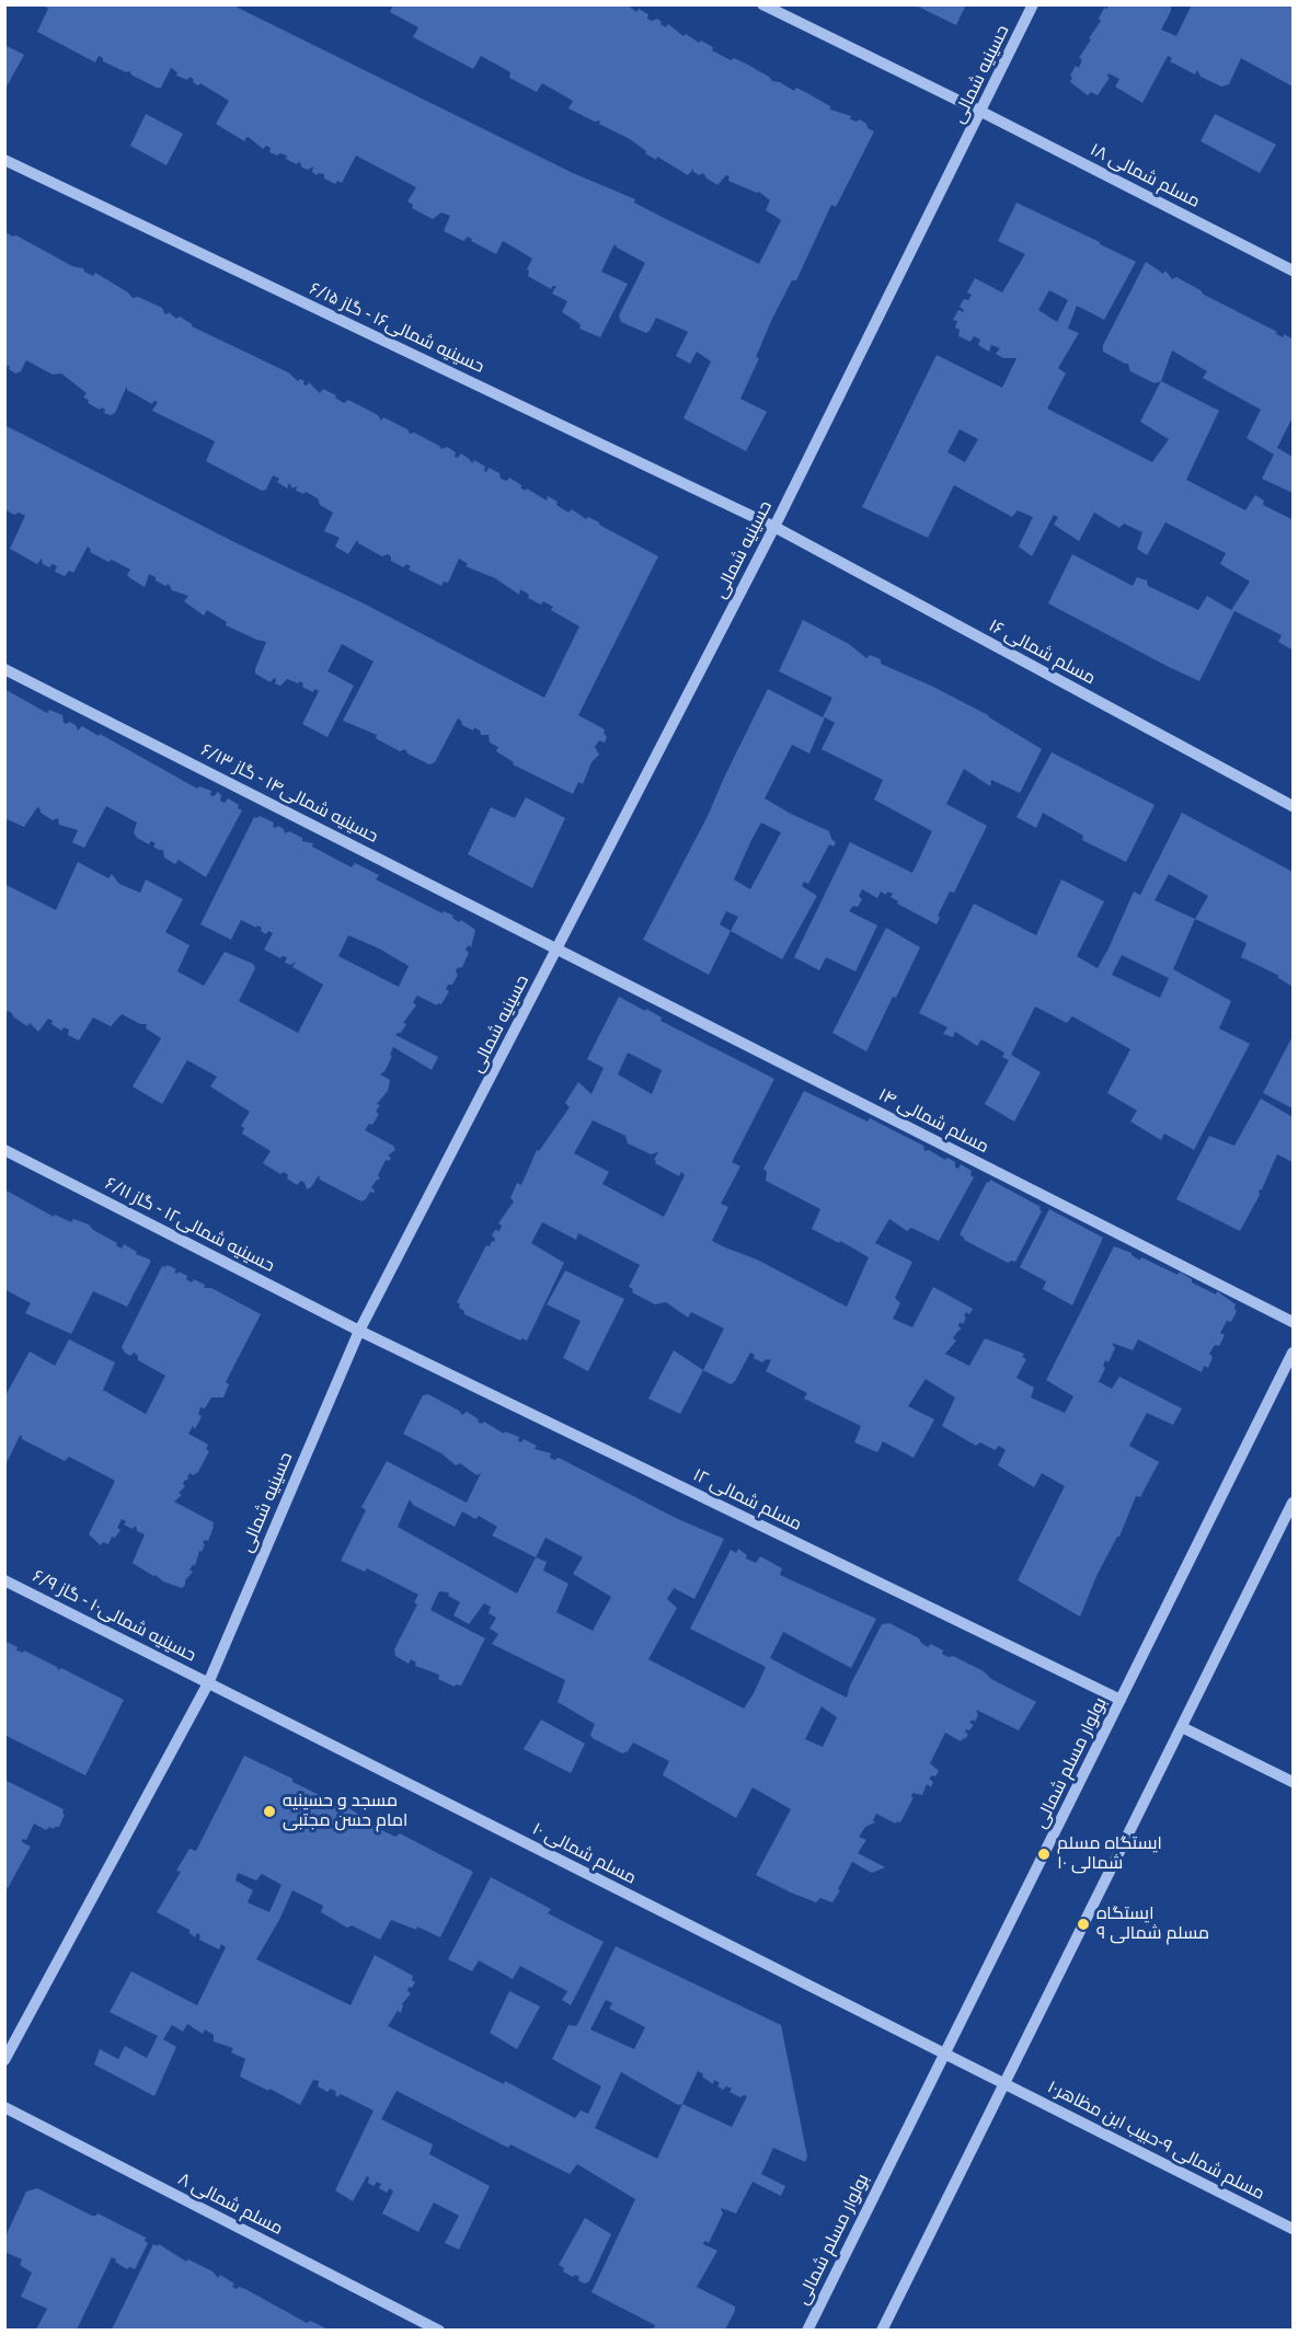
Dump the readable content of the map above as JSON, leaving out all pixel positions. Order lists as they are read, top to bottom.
{
  "streets": {
    "street": [
      "حسینیه شمالی",
      "مسلم شمالی ۱۸",
      "حسینیه شمالی۱۶ - گاز ۶/۱۵",
      "مسلم شمالی ۱۶",
      "حسینیه شمالی۱۴ - گاز ۶/۱۳",
      "مسلم شمالی ۱۴",
      "حسینیه شمالی۱۲ - گاز ۶/۱۱",
      "مسلم شمالی ۱۲",
      "حسینیه شمالی۱۰ - گاز ۶/۹",
      "بولوار مسلم شمالی",
      "مسلم شمالی ۱۰",
      "مسلم شمالی ۹-حبیب ابن مظاهر۱۰",
      "مسلم شمالی ۸"
    ]
  },
  "crossings": [
    ["حسینیه شمالی", "مسلم شمالی ۱۸"],
    ["حسینیه شمالی", "حسینیه شمالی۱۶ - گاز ۶/۱۵"],
    ["حسینیه شمالی", "مسلم شمالی ۱۶"],
    ["حسینیه شمالی", "حسینیه شمالی۱۴ - گاز ۶/۱۳"],
    ["حسینیه شمالی", "مسلم شمالی ۱۴"],
    ["حسینیه شمالی", "حسینیه شمالی۱۲ - گاز ۶/۱۱"],
    ["حسینیه شمالی", "مسلم شمالی ۱۲"],
    ["حسینیه شمالی", "حسینیه شمالی۱۰ - گاز ۶/۹"],
    ["حسینیه شمالی", "مسلم شمالی ۱۰"],
    ["حسینیه شمالی۱۶ - گاز ۶/۱۵", "مسلم شمالی ۱۶"],
    ["حسینیه شمالی۱۴ - گاز ۶/۱۳", "مسلم شمالی ۱۴"],
    ["حسینیه شمالی۱۲ - گاز ۶/۱۱", "مسلم شمالی ۱۲"],
    ["مسلم شمالی ۱۲", "بولوار مسلم شمالی"],
    ["حسینیه شمالی۱۰ - گاز ۶/۹", "مسلم شمالی ۱۰"],
    ["بولوار مسلم شمالی", "مسلم شمالی ۱۰"],
    ["مسلم شمالی ۱۰", "مسلم شمالی ۹-حبیب ابن مظاهر۱۰"]
  ],
  "places": ["مسجد و حسینیه امام حسن مجتبی", "ایستگاه مسلم شمالی ۱۰", "ایستگاه مسلم شمالی ۹"]
}
